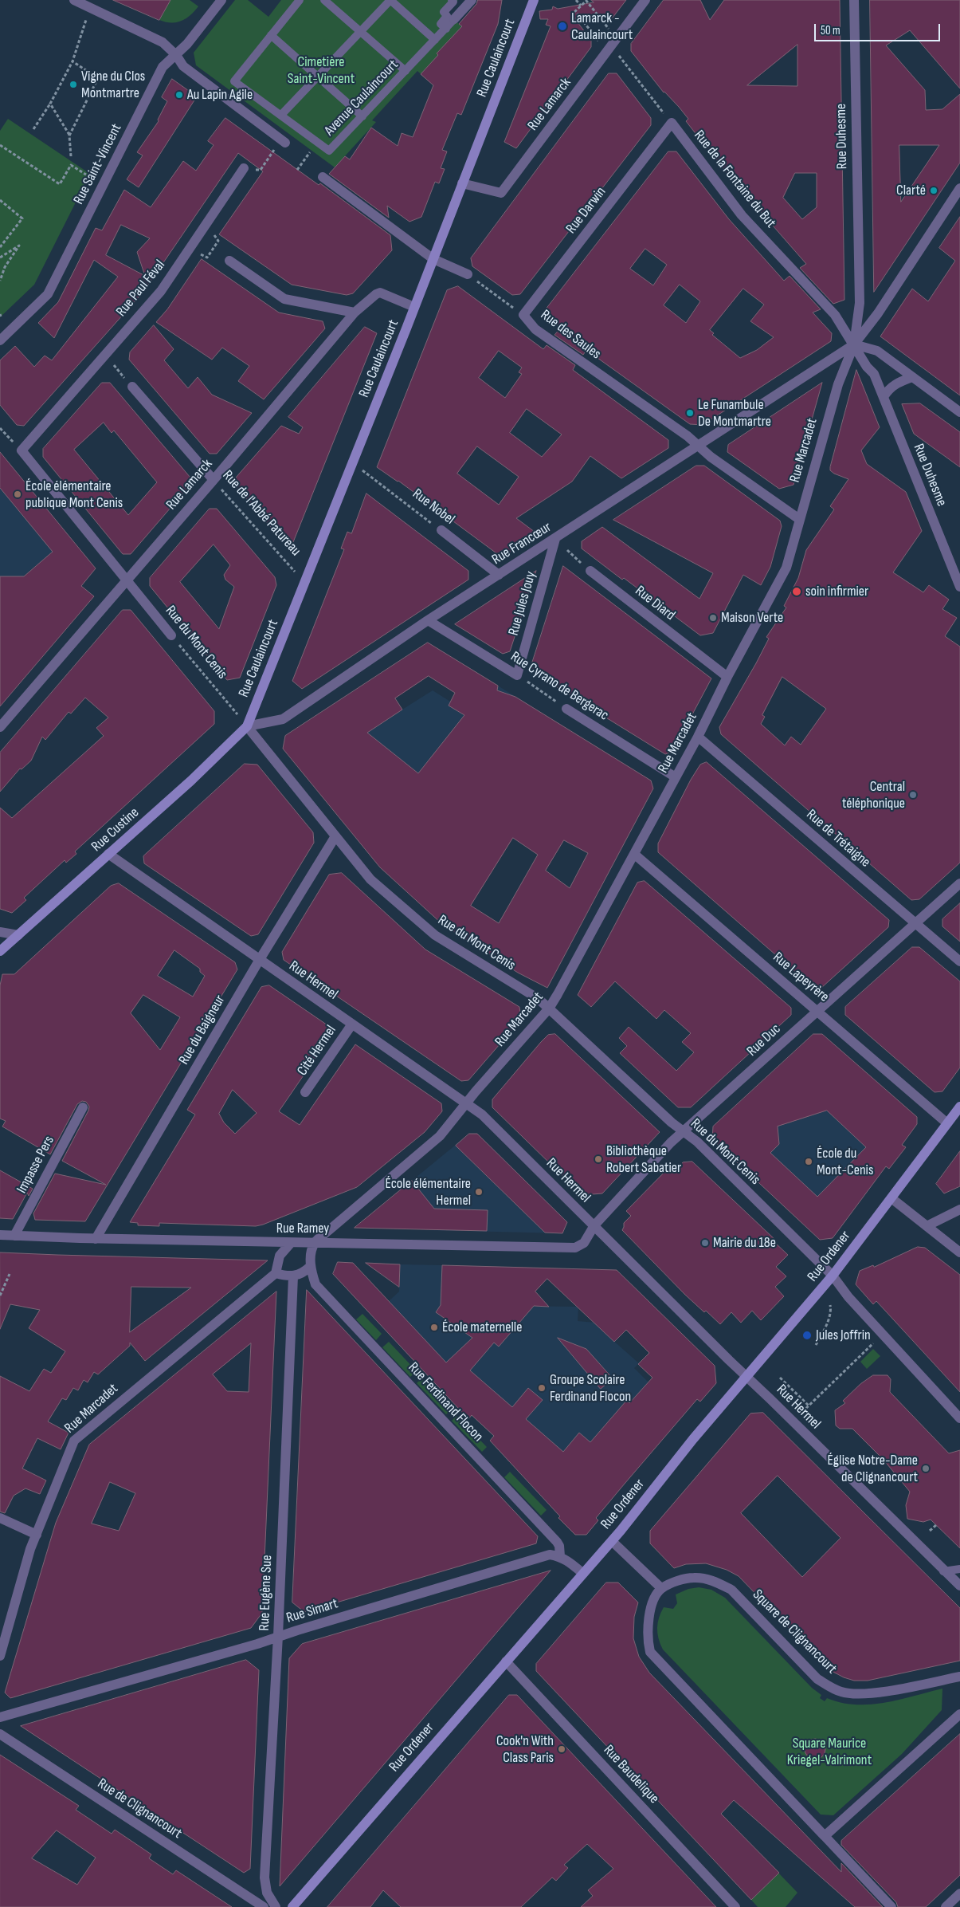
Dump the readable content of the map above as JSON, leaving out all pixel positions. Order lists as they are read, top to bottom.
{
  "streets": {
    "street": [
      "Rue Caulaincourt",
      "Rue Lamarck",
      "Rue Duhesme",
      "Rue Saint-Vincent",
      "Rue de la Fontaine du But",
      "Rue Darwin",
      "Rue Paul Féval",
      "Rue des Saules",
      "Rue Marcadet",
      "Rue Nobel",
      "Rue de l'Abbé Patureau",
      "Rue Francœur",
      "Rue Jules Jouy",
      "Rue Diard",
      "Rue du Mont Cenis",
      "Rue Cyrano de Bergerac",
      "Rue Custine",
      "Rue de Trétaigne",
      "Rue Lapeyrère",
      "Rue Hermel",
      "Rue du Baigneur",
      "Rue Duc",
      "Cité Hermel",
      "Impasse Pers",
      "Rue Ramey",
      "Rue Ordener",
      "Rue Ferdinand Flocon",
      "Rue Eugène Sue",
      "Rue Simart",
      "Square de Clignancourt",
      "Rue Baudelique",
      "Rue de Clignancourt"
    ],
    "lane": ["Avenue Caulaincourt"]
  },
  "crossings": [
    ["Rue Caulaincourt", "Rue Lamarck"],
    ["Rue Caulaincourt", "Rue Nobel"],
    ["Rue Caulaincourt", "Rue de l'Abbé Patureau"],
    ["Rue Caulaincourt", "Rue Francœur"],
    ["Rue Caulaincourt", "Rue du Mont Cenis"],
    ["Rue Caulaincourt", "Rue Custine"],
    ["Rue Lamarck", "Rue de l'Abbé Patureau"],
    ["Rue Lamarck", "Rue du Mont Cenis"],
    ["Rue Duhesme", "Rue de la Fontaine du But"],
    ["Rue Duhesme", "Rue Marcadet"],
    ["Rue Duhesme", "Rue Francœur"],
    ["Rue de la Fontaine du But", "Rue Darwin"],
    ["Rue de la Fontaine du But", "Rue Marcadet"],
    ["Rue de la Fontaine du But", "Rue Francœur"],
    ["Rue Darwin", "Rue des Saules"],
    ["Rue Paul Féval", "Rue du Mont Cenis"],
    ["Rue des Saules", "Rue Marcadet"],
    ["Rue des Saules", "Rue Francœur"],
    ["Rue Marcadet", "Rue Francœur"],
    ["Rue Marcadet", "Rue Diard"],
    ["Rue Marcadet", "Rue du Mont Cenis"],
    ["Rue Marcadet", "Rue Cyrano de Bergerac"],
    ["Rue Marcadet", "Rue de Trétaigne"],
    ["Rue Marcadet", "Rue Lapeyrère"],
    ["Rue Marcadet", "Rue Hermel"],
    ["Rue Marcadet", "Rue Ramey"],
    ["Rue Nobel", "Rue Francœur"],
    ["Rue Francœur", "Rue Jules Jouy"],
    ["Rue Francœur", "Rue du Mont Cenis"],
    ["Rue Francœur", "Rue Cyrano de Bergerac"],
    ["Rue Francœur", "Rue Custine"],
    ["Rue Jules Jouy", "Rue Cyrano de Bergerac"],
    ["Rue du Mont Cenis", "Rue Custine"],
    ["Rue du Mont Cenis", "Rue du Baigneur"],
    ["Rue du Mont Cenis", "Rue Duc"],
    ["Rue du Mont Cenis", "Rue Ordener"],
    ["Rue Custine", "Rue Hermel"],
    ["Rue de Trétaigne", "Rue Duc"],
    ["Rue Lapeyrère", "Rue Duc"],
    ["Rue Lapeyrère", "Rue Ordener"],
    ["Rue Hermel", "Rue du Baigneur"],
    ["Rue Hermel", "Rue Duc"],
    ["Rue Hermel", "Cité Hermel"],
    ["Rue Hermel", "Rue Ramey"],
    ["Rue Hermel", "Rue Ordener"],
    ["Rue du Baigneur", "Rue Ramey"],
    ["Rue Duc", "Rue Ramey"],
    ["Impasse Pers", "Rue Ramey"],
    ["Rue Ordener", "Rue Baudelique"],
    ["Rue Ferdinand Flocon", "Rue Simart"],
    ["Rue Eugène Sue", "Rue Simart"]
  ],
  "parks": ["Cimetière Saint-Vincent", "Square Maurice Kriegel-Valrimont"],
  "places": [
    "Lamarck - Caulaincourt",
    "Vigne du Clos Montmartre",
    "Au Lapin Agile",
    "Clarté",
    "Le Funambule De Montmartre",
    "École élémentaire publique Mont Cenis",
    "soin infirmier",
    "Maison Verte",
    "Central téléphonique",
    "Bibliothèque Robert Sabatier",
    "École du Mont-Cenis",
    "École élémentaire Hermel",
    "Mairie du 18e",
    "École maternelle",
    "Jules Joffrin",
    "Groupe Scolaire Ferdinand Flocon",
    "Église Notre-Dame de Clignancourt",
    "Cook'n With Class Paris"
  ],
  "scale_bar": "50 m"
}
